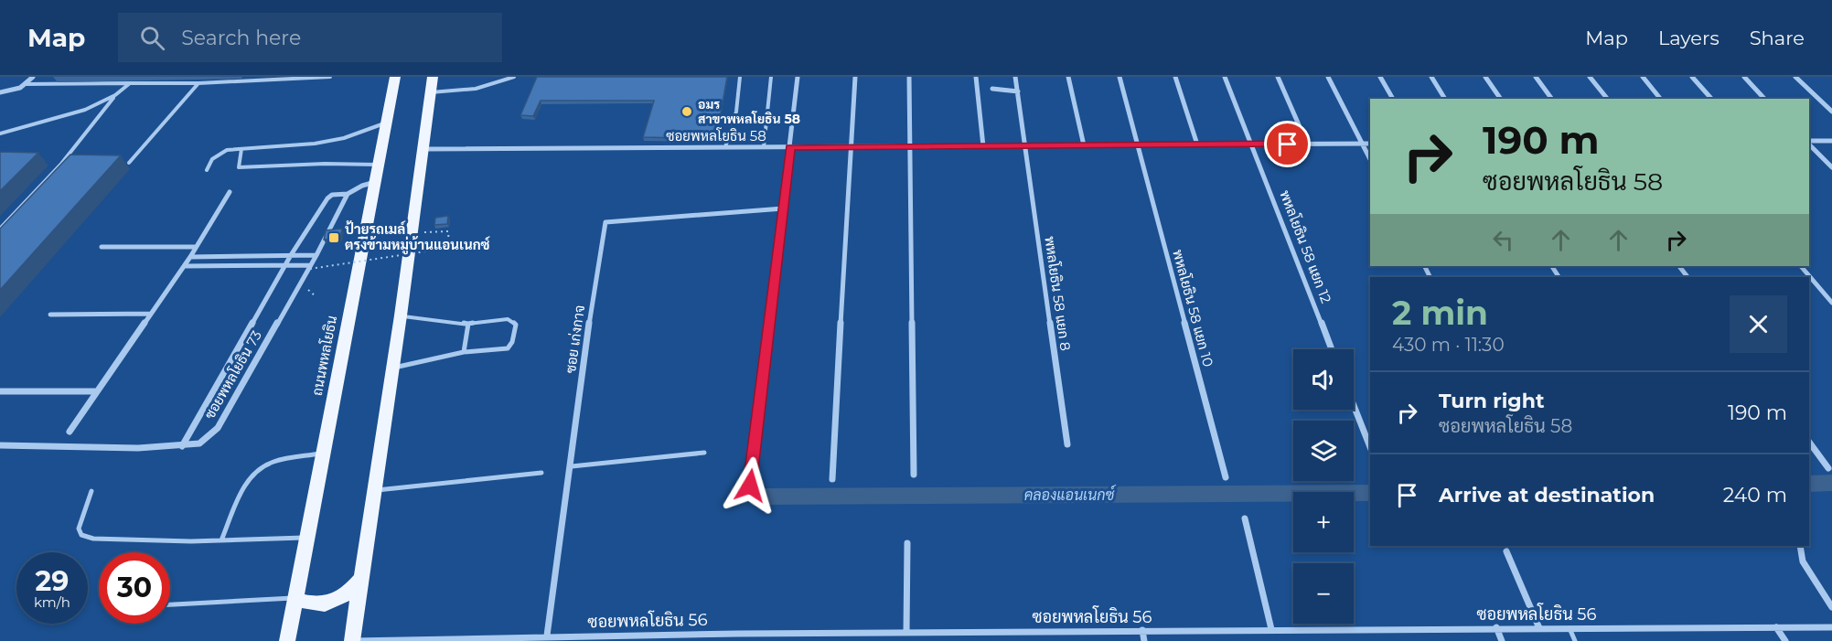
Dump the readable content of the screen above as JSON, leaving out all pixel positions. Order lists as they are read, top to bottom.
{
  "streets": {
    "main road": ["ถนนพหลโยธิน"],
    "street": [
      "ซอยพหลโยธิน 58",
      "พหลโยธิน 58 แยก 12",
      "พหลโยธิน 58 แยก 8",
      "พหลโยธิน 58 แยก 10",
      "ซอย เก่งกาจ",
      "ซอยพหลโยธิน 73",
      "ซอยพหลโยธิน 56"
    ]
  },
  "crossings": [
    ["ซอยพหลโยธิน 58", "พหลโยธิน 58 แยก 12"],
    ["ซอยพหลโยธิน 58", "พหลโยธิน 58 แยก 8"],
    ["ซอยพหลโยธิน 58", "พหลโยธิน 58 แยก 10"],
    ["ซอย เก่งกาจ", "ซอยพหลโยธิน 56"]
  ],
  "water": ["คลองแอนเนกซ์"],
  "places": {
    "other": ["อมร สาขาพหลโยธิน 58"],
    "transit": ["ป้ายรถเมล์ ตรงข้ามหมู่บ้านแอนเนกซ์"]
  },
  "page": {
    "header": "Map",
    "search": "Search here",
    "nav": ["Map", "Layers", "Share"],
    "turn": ["190 m", "ซอยพหลโยธิน 58"],
    "heading": ["2 min", "430 m · 11:30"],
    "map_buttons": ["+", "−"],
    "list": [
      {
        "name": "Turn right",
        "note": "ซอยพหลโยธิน 58",
        "value": "190 m"
      },
      {
        "name": "Arrive at destination",
        "value": "240 m"
      }
    ],
    "speed": "29 km/h",
    "limit": "30"
  }
}
